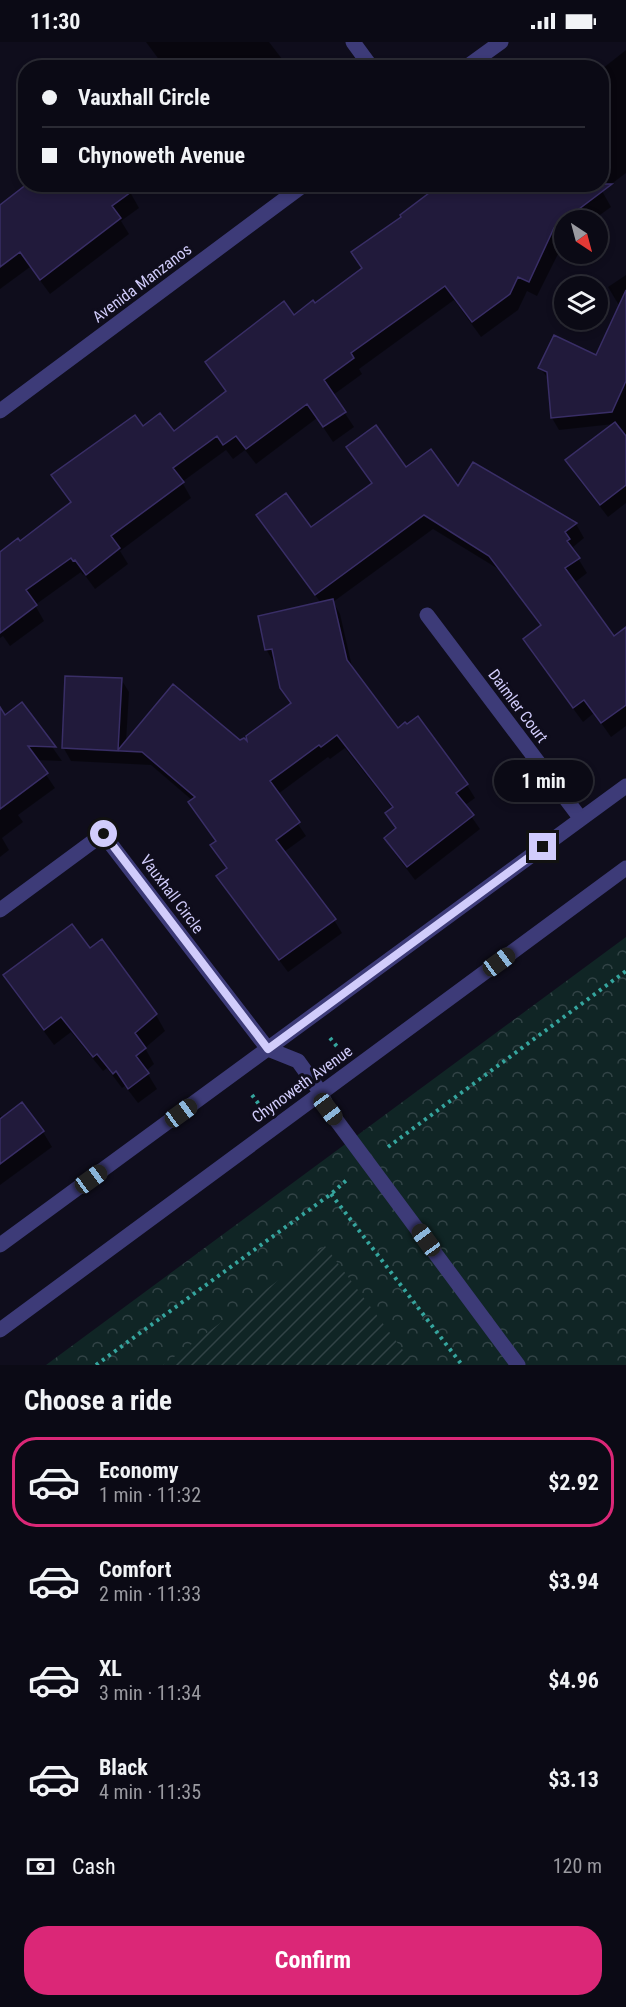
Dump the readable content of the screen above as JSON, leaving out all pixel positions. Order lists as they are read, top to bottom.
{
  "streets": {
    "street": [
      "Avenida Manzanos",
      "Daimler Court",
      "Vauxhall Circle",
      "Chynoweth Avenue"
    ]
  },
  "north": "bottom right",
  "page": {
    "status": "11:30",
    "banner": ["Vauxhall Circle", "Chynoweth Avenue"],
    "bubble": "1 min",
    "heading": "Choose a ride",
    "list": [
      {
        "name": "Economy",
        "note": "1 min · 11:32",
        "value": "$2.92"
      },
      {
        "name": "Comfort",
        "note": "2 min · 11:33",
        "value": "$3.94"
      },
      {
        "name": "XL",
        "note": "3 min · 11:34",
        "value": "$4.96"
      },
      {
        "name": "Black",
        "note": "4 min · 11:35",
        "value": "$3.13"
      }
    ],
    "pay": ["Cash", "120 m"],
    "buttons": "Confirm"
  }
}
